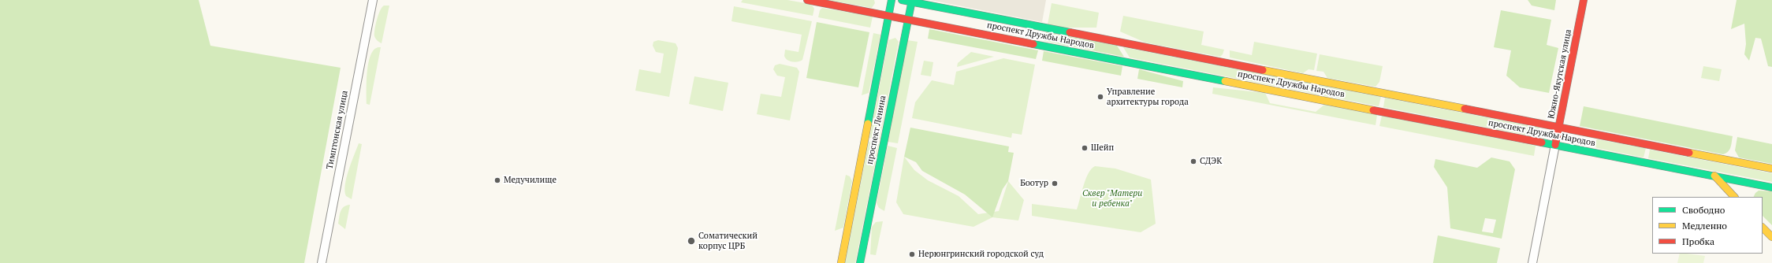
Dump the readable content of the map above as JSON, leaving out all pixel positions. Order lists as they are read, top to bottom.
{
  "streets": {
    "street": [
      "проспект Дружбы Народов",
      "Южно-Якутская улица",
      "Тимптонская улица",
      "проспект Ленина"
    ]
  },
  "crossings": [
    ["проспект Дружбы Народов", "Южно-Якутская улица"],
    ["проспект Дружбы Народов", "проспект Ленина"]
  ],
  "parks": ["Сквер \"Матери и ребенка\""],
  "places": [
    "Управление архитектуры города",
    "Шейп",
    "СДЭК",
    "Медучилище",
    "Боотур",
    "Соматический корпус ЦРБ",
    "Нерюнгринский городской суд"
  ],
  "legend": ["Свободно", "Медленно", "Пробка"]
}
